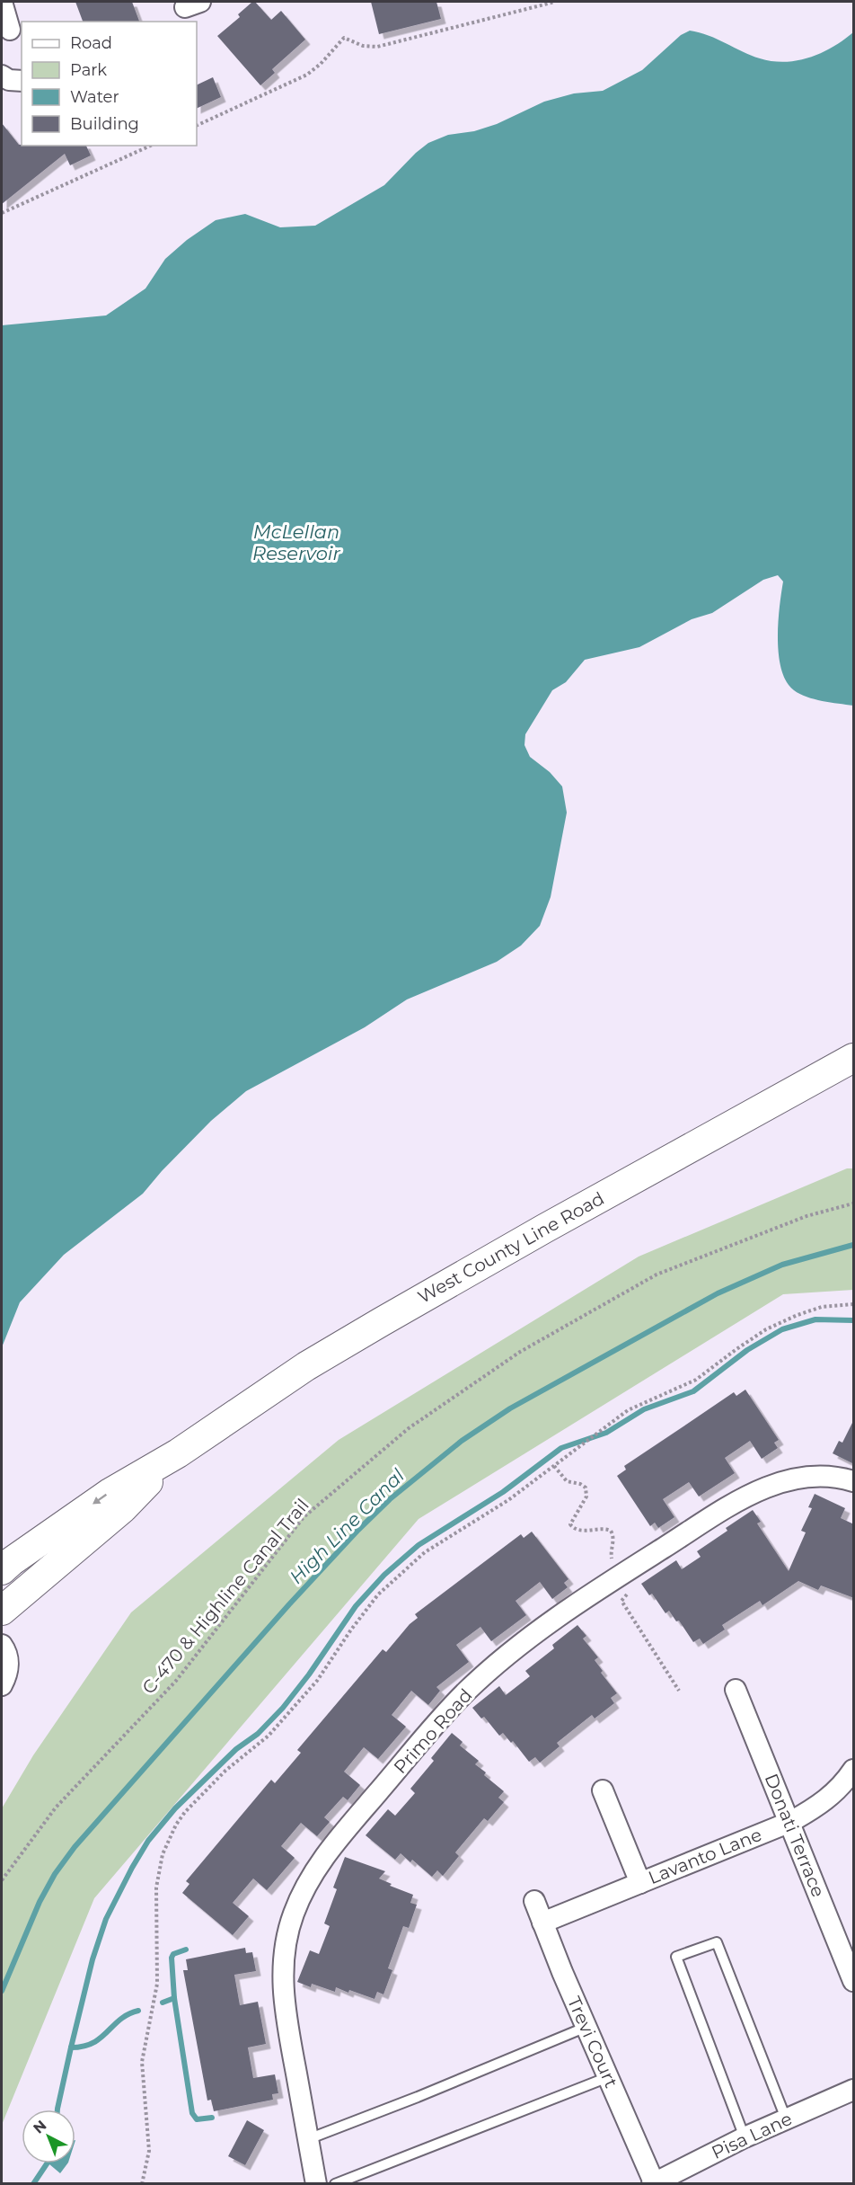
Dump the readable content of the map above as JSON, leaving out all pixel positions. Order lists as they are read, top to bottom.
{
  "streets": {
    "main road": ["West County Line Road"],
    "street": [
      "Primo Road",
      "Donati Terrace",
      "Lavanto Lane",
      "Trevi Court",
      "Pisa Lane"
    ],
    "path": ["C-470 & Highline Canal Trail"]
  },
  "crossings": [
    ["Donati Terrace", "Lavanto Lane"],
    ["Lavanto Lane", "Trevi Court"],
    ["Trevi Court", "Pisa Lane"]
  ],
  "water": ["McLellan Reservoir", "High Line Canal"],
  "legend": [
    "Road",
    "Park",
    "Water",
    "Building"
  ],
  "north": "top left"
}
